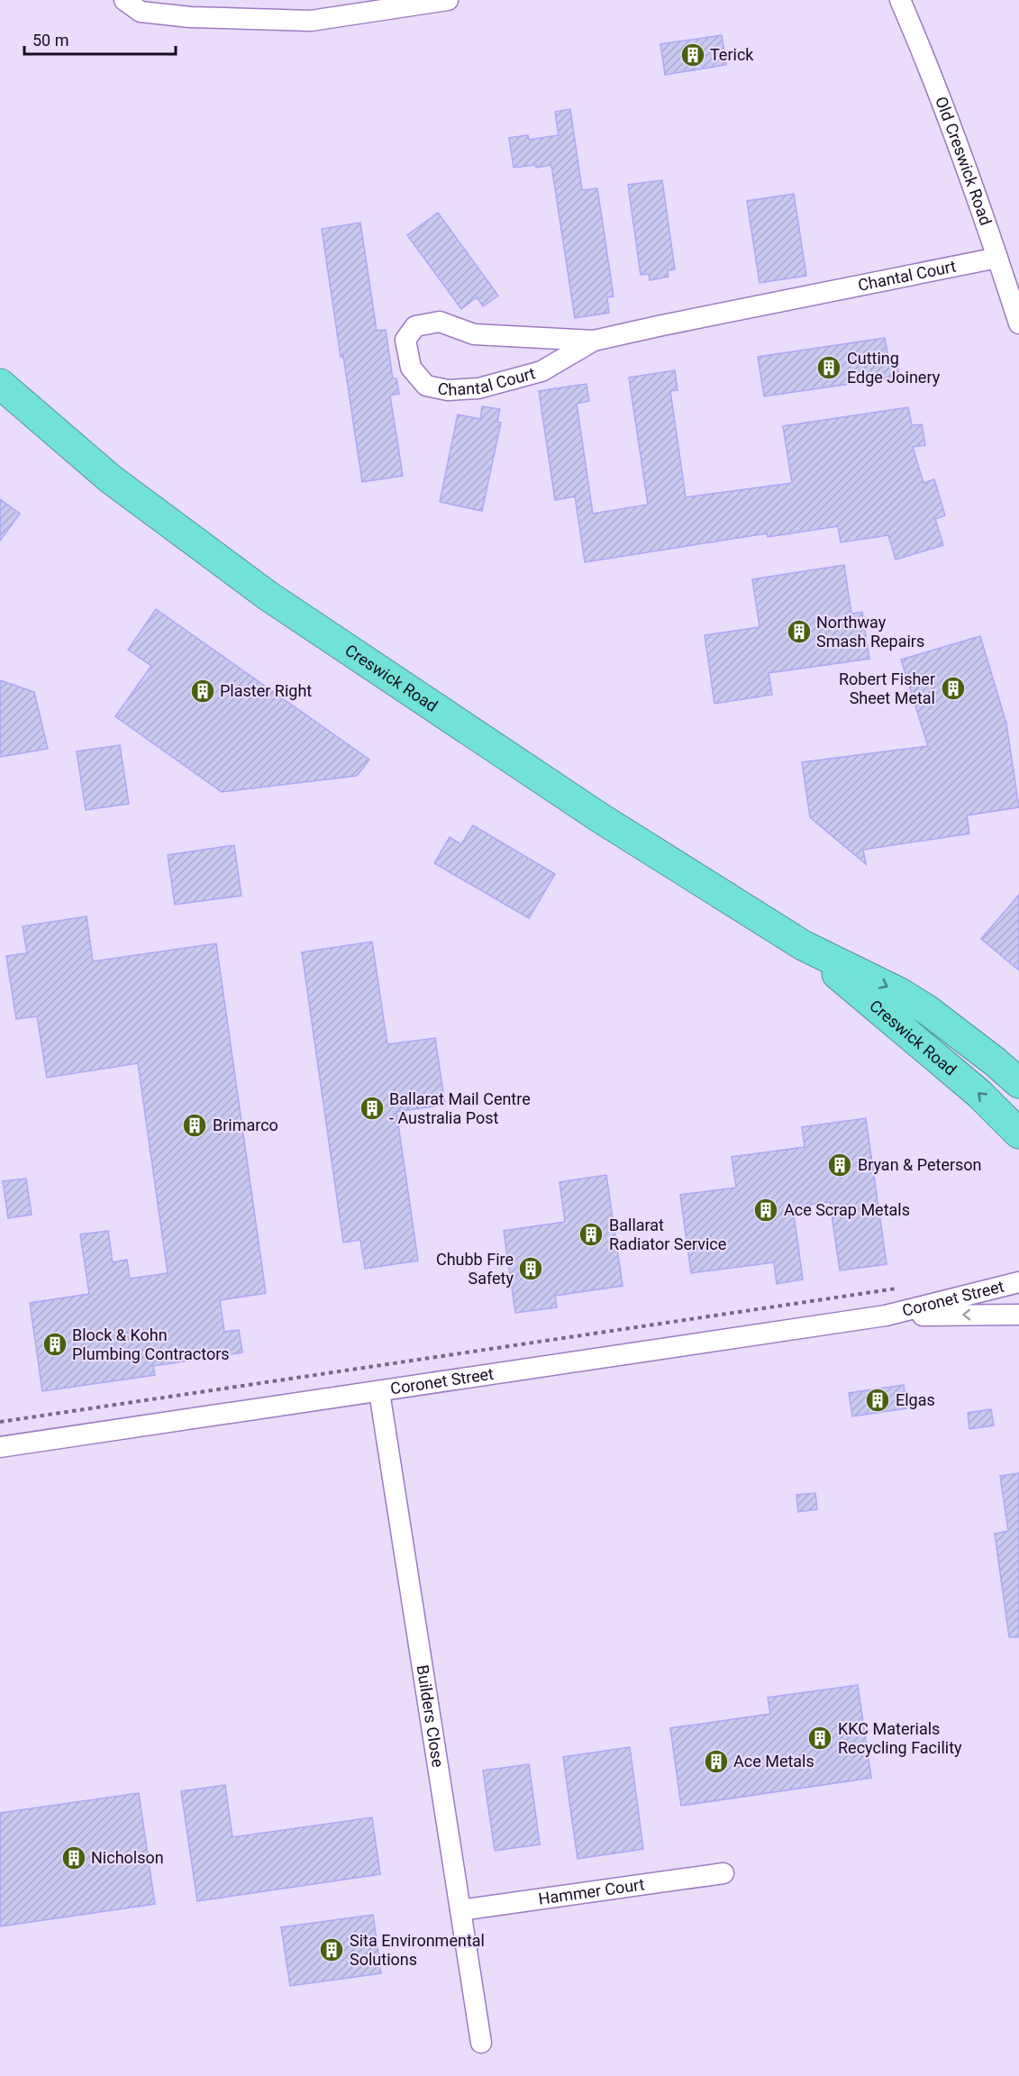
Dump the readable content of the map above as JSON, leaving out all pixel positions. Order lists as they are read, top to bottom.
{
  "streets": {
    "highway": ["Creswick Road"],
    "street": [
      "Old Creswick Road",
      "Chantal Court",
      "Coronet Street",
      "Builders Close",
      "Hammer Court"
    ]
  },
  "crossings": [
    ["Old Creswick Road", "Chantal Court"],
    ["Coronet Street", "Builders Close"],
    ["Builders Close", "Hammer Court"]
  ],
  "places": {
    "building": [
      "Terick",
      "Cutting Edge Joinery",
      "Northway Smash Repairs",
      "Robert Fisher Sheet Metal",
      "Plaster Right",
      "Ballarat Mail Centre - Australia Post",
      "Brimarco",
      "Bryan & Peterson",
      "Ace Scrap Metals",
      "Ballarat Radiator Service",
      "Chubb Fire Safety",
      "Block & Kohn Plumbing Contractors",
      "Elgas",
      "KKC Materials Recycling Facility",
      "Ace Metals",
      "Nicholson",
      "Sita Environmental Solutions"
    ]
  },
  "scale_bar": "50 m"
}
